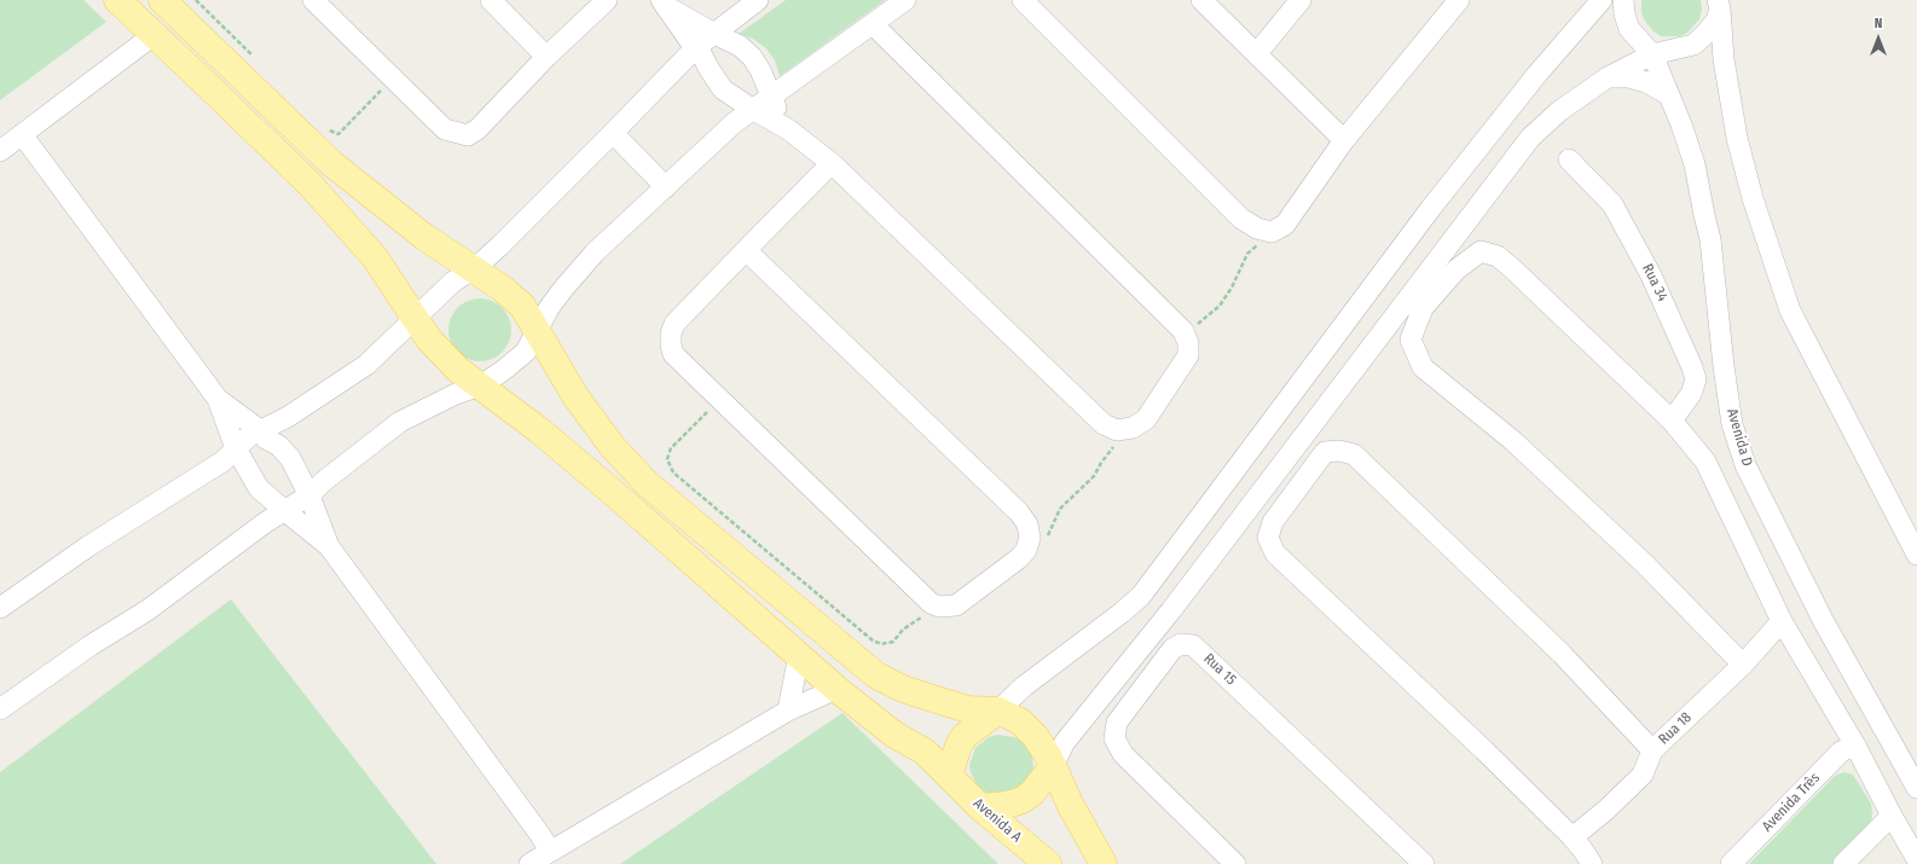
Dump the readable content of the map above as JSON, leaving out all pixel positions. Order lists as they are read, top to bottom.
{
  "streets": {
    "main road": ["Avenida A"],
    "street": [
      "Rua 34",
      "Avenida D",
      "Rua 15",
      "Rua 18",
      "Avenida Três"
    ]
  },
  "north": "top"
}
